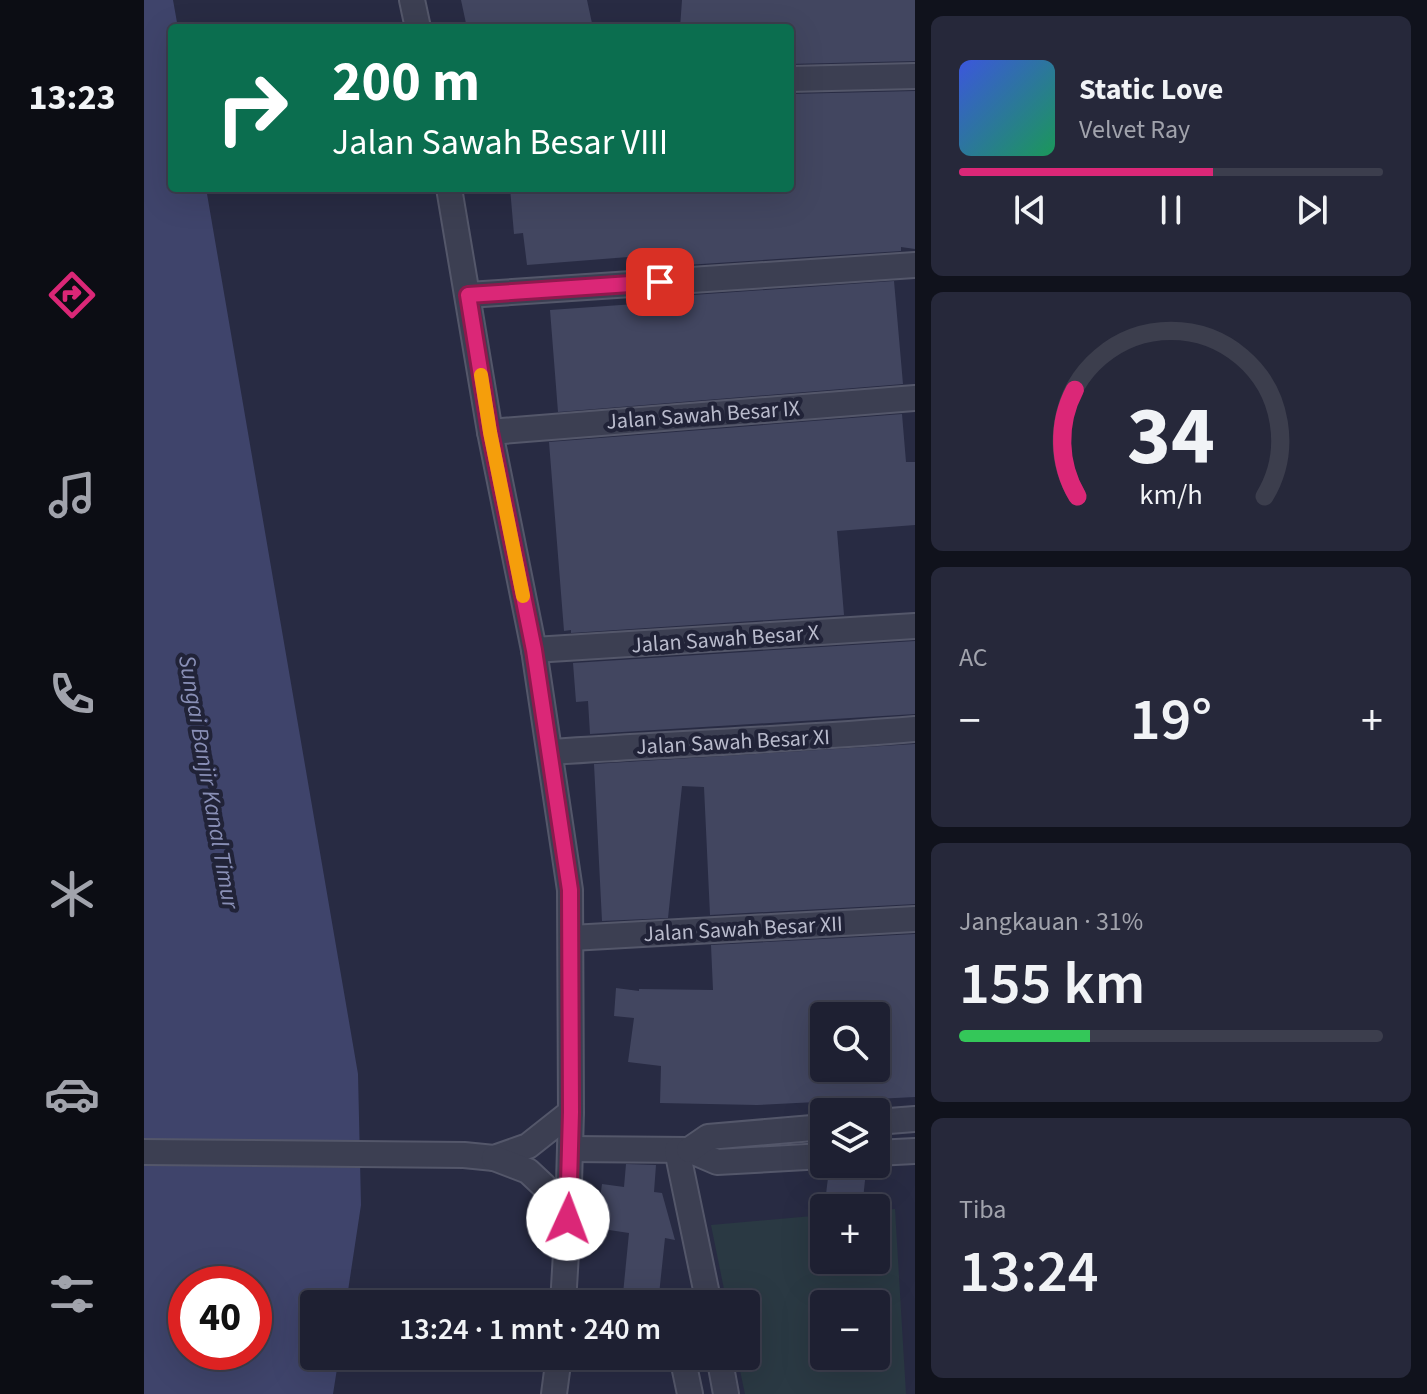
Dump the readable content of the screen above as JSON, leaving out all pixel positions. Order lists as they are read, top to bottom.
{
  "streets": {
    "street": [
      "Jalan Sawah Besar IX",
      "Jalan Sawah Besar X",
      "Jalan Sawah Besar XI",
      "Jalan Sawah Besar XII"
    ]
  },
  "water": ["Sungai Banjir Kanal Timur"],
  "page": {
    "tabs": "13:23",
    "turn": ["200 m", "Jalan Sawah Besar VIII"],
    "song": ["Static Love", "Velvet Ray"],
    "tile": [
      "AC",
      ["Jangkauan · 31%", "155 km"],
      ["Tiba", "13:24"]
    ],
    "heat": ["−", "19°", "+"],
    "map_buttons": ["+", "−"],
    "limit": "40",
    "trip": "13:24 · 1 mnt · 240 m",
    "gauge": ["34", "km/h"]
  }
}
